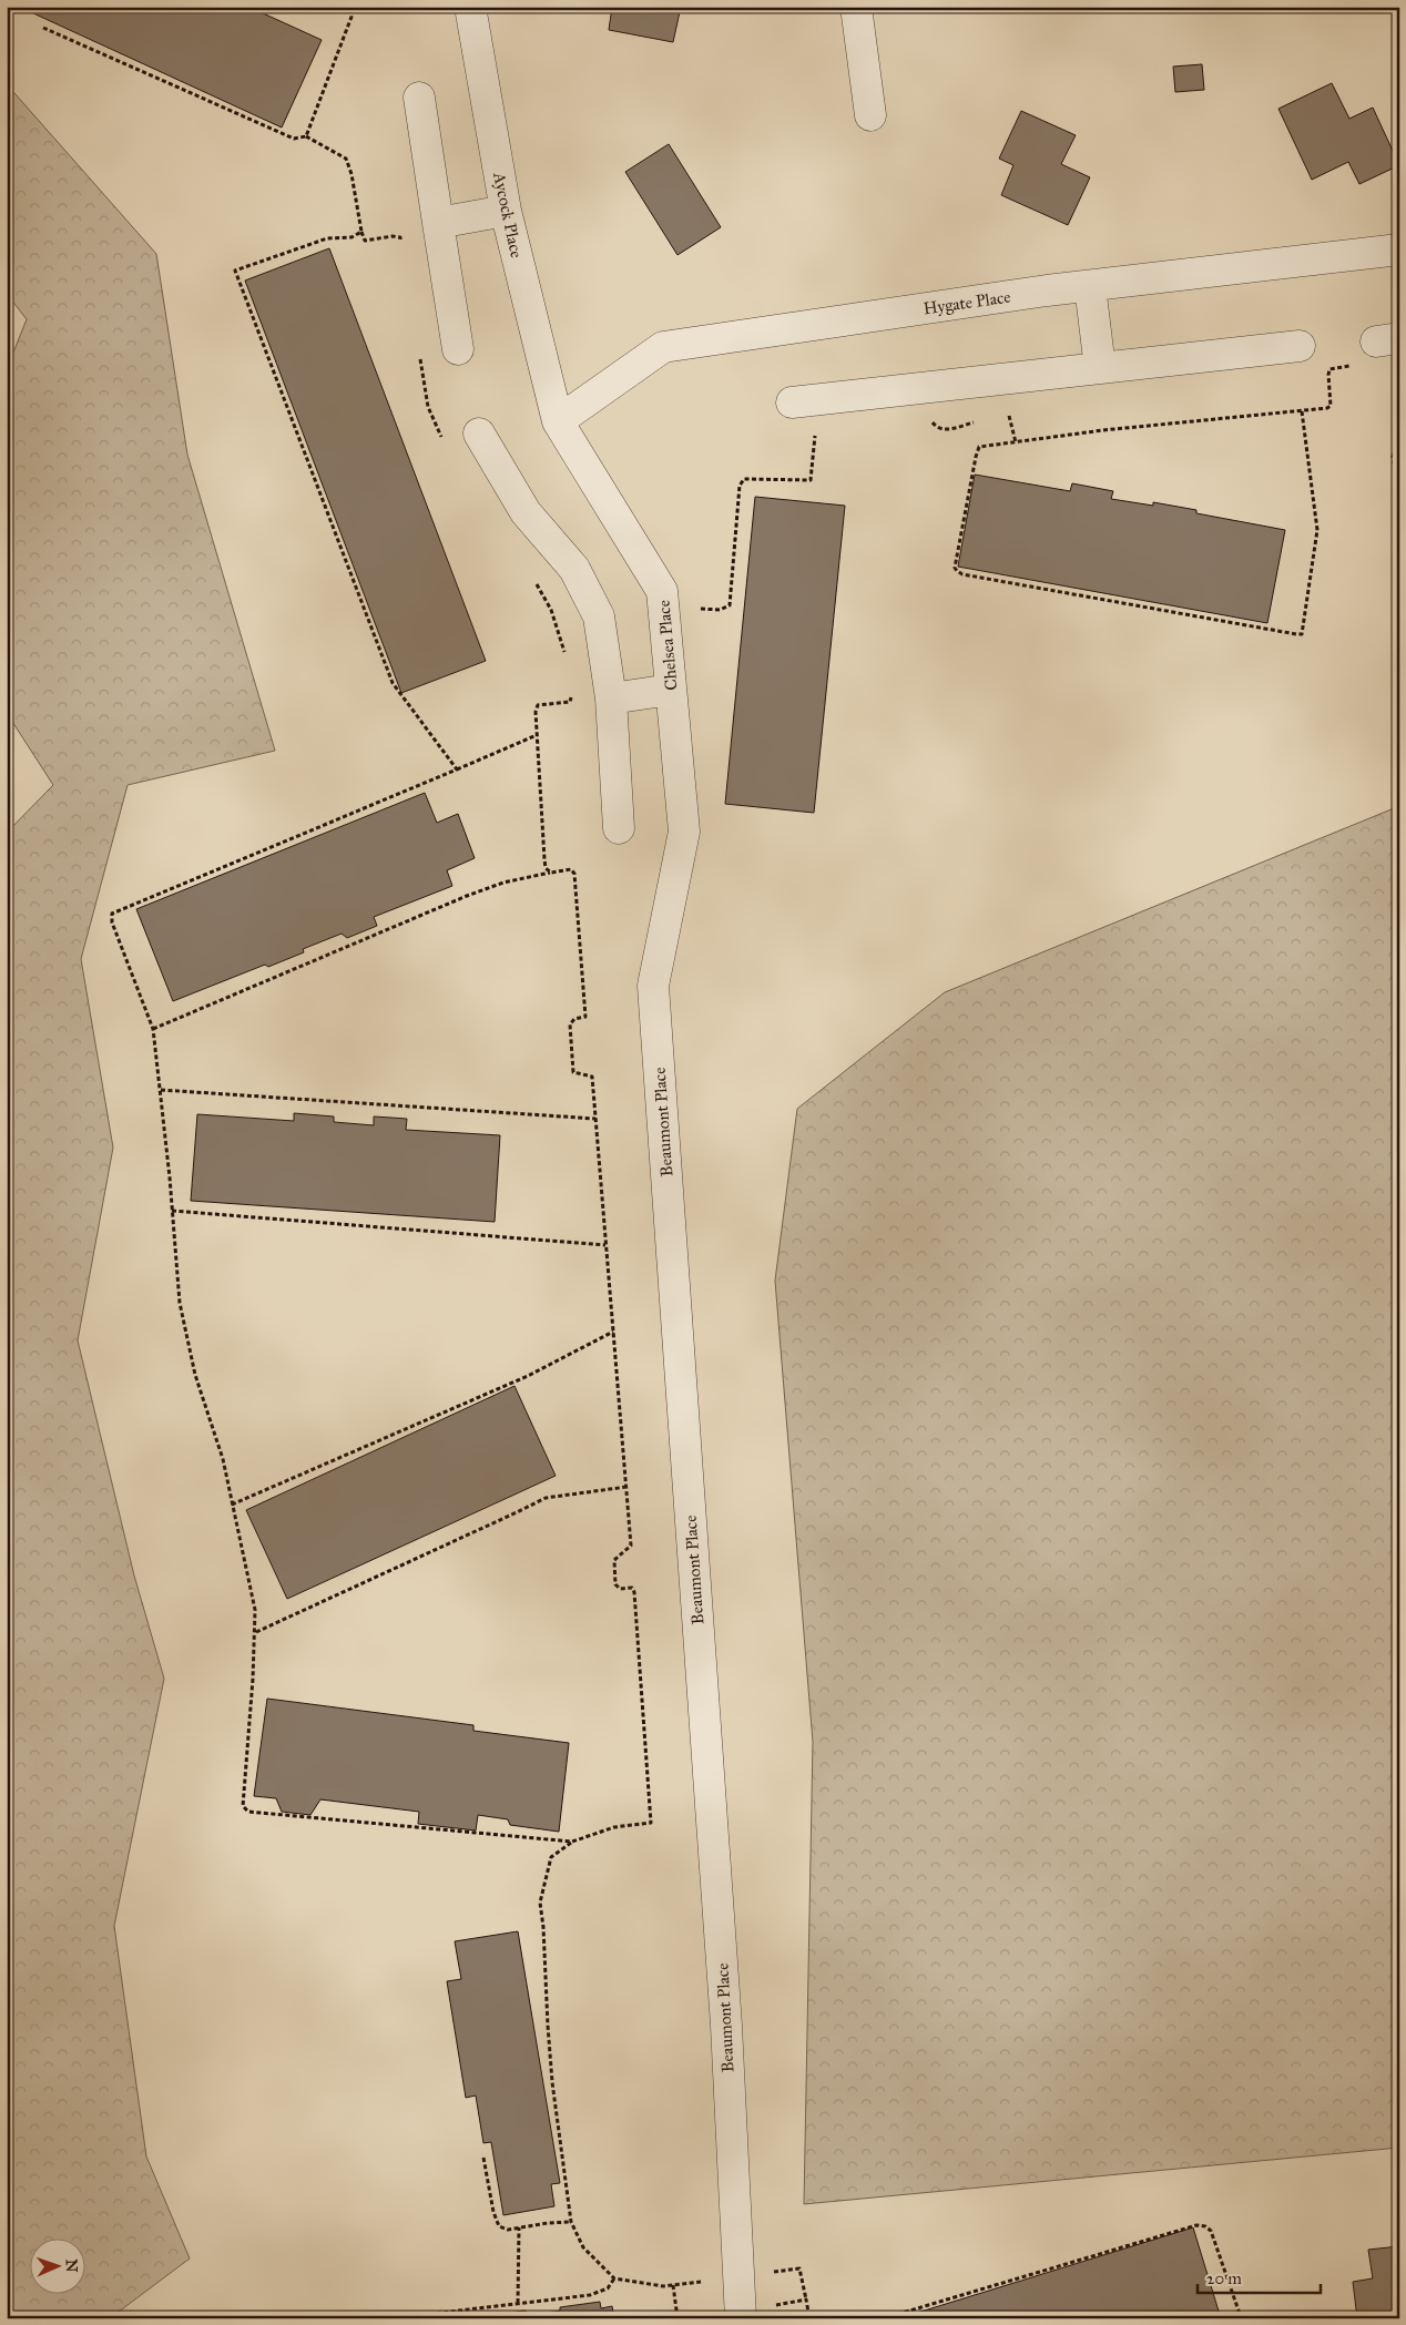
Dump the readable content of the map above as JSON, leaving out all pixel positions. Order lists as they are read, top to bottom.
{
  "streets": {
    "street": [
      "Aycock Place",
      "Hygate Place",
      "Chelsea Place",
      "Beaumont Place"
    ]
  },
  "crossings": [
    ["Aycock Place", "Hygate Place"],
    ["Aycock Place", "Chelsea Place"],
    ["Hygate Place", "Chelsea Place"],
    ["Chelsea Place", "Beaumont Place"]
  ],
  "scale_bar": "20 m",
  "north": "right"
}
